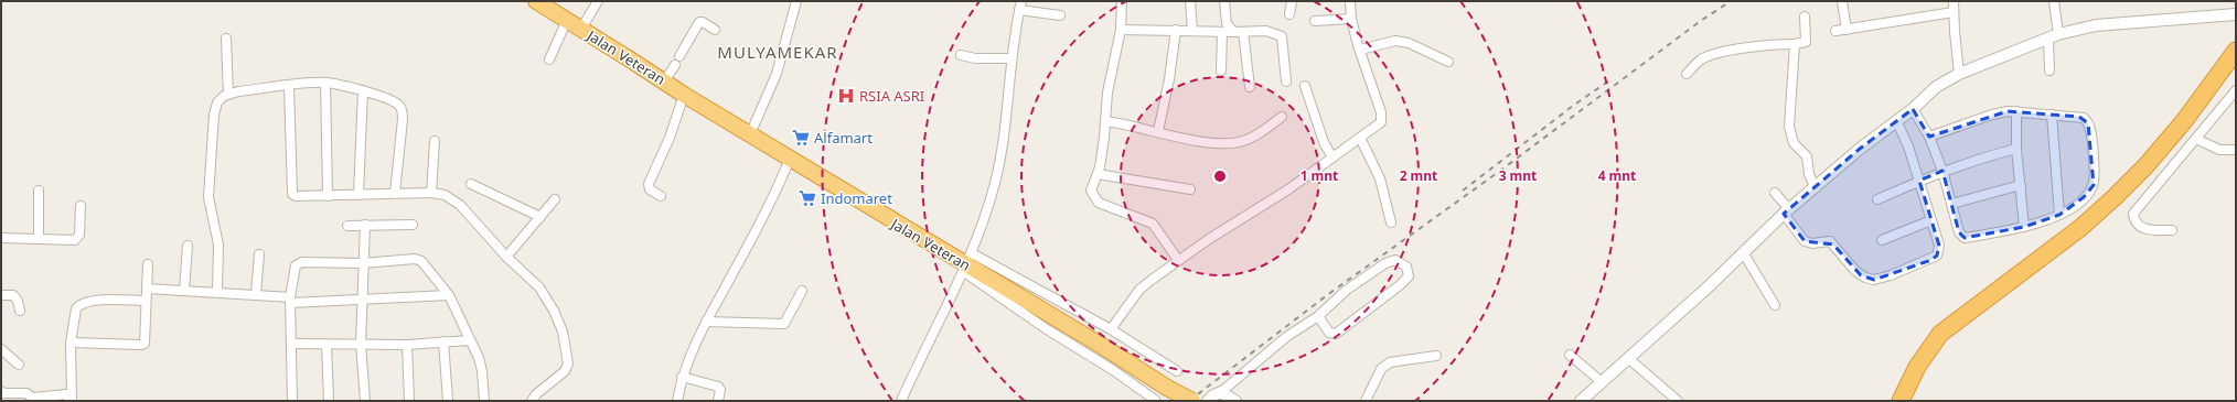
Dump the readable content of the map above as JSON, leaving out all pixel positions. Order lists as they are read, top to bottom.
{
  "streets": {
    "highway": ["Jalan Veteran"]
  },
  "districts": ["MULYAMEKAR"],
  "places": {
    "hospital": ["RSIA ASRI"],
    "supermarket": ["Alfamart", "Indomaret"]
  },
  "rings": [
    "1 mnt",
    "2 mnt",
    "3 mnt",
    "4 mnt"
  ]
}
